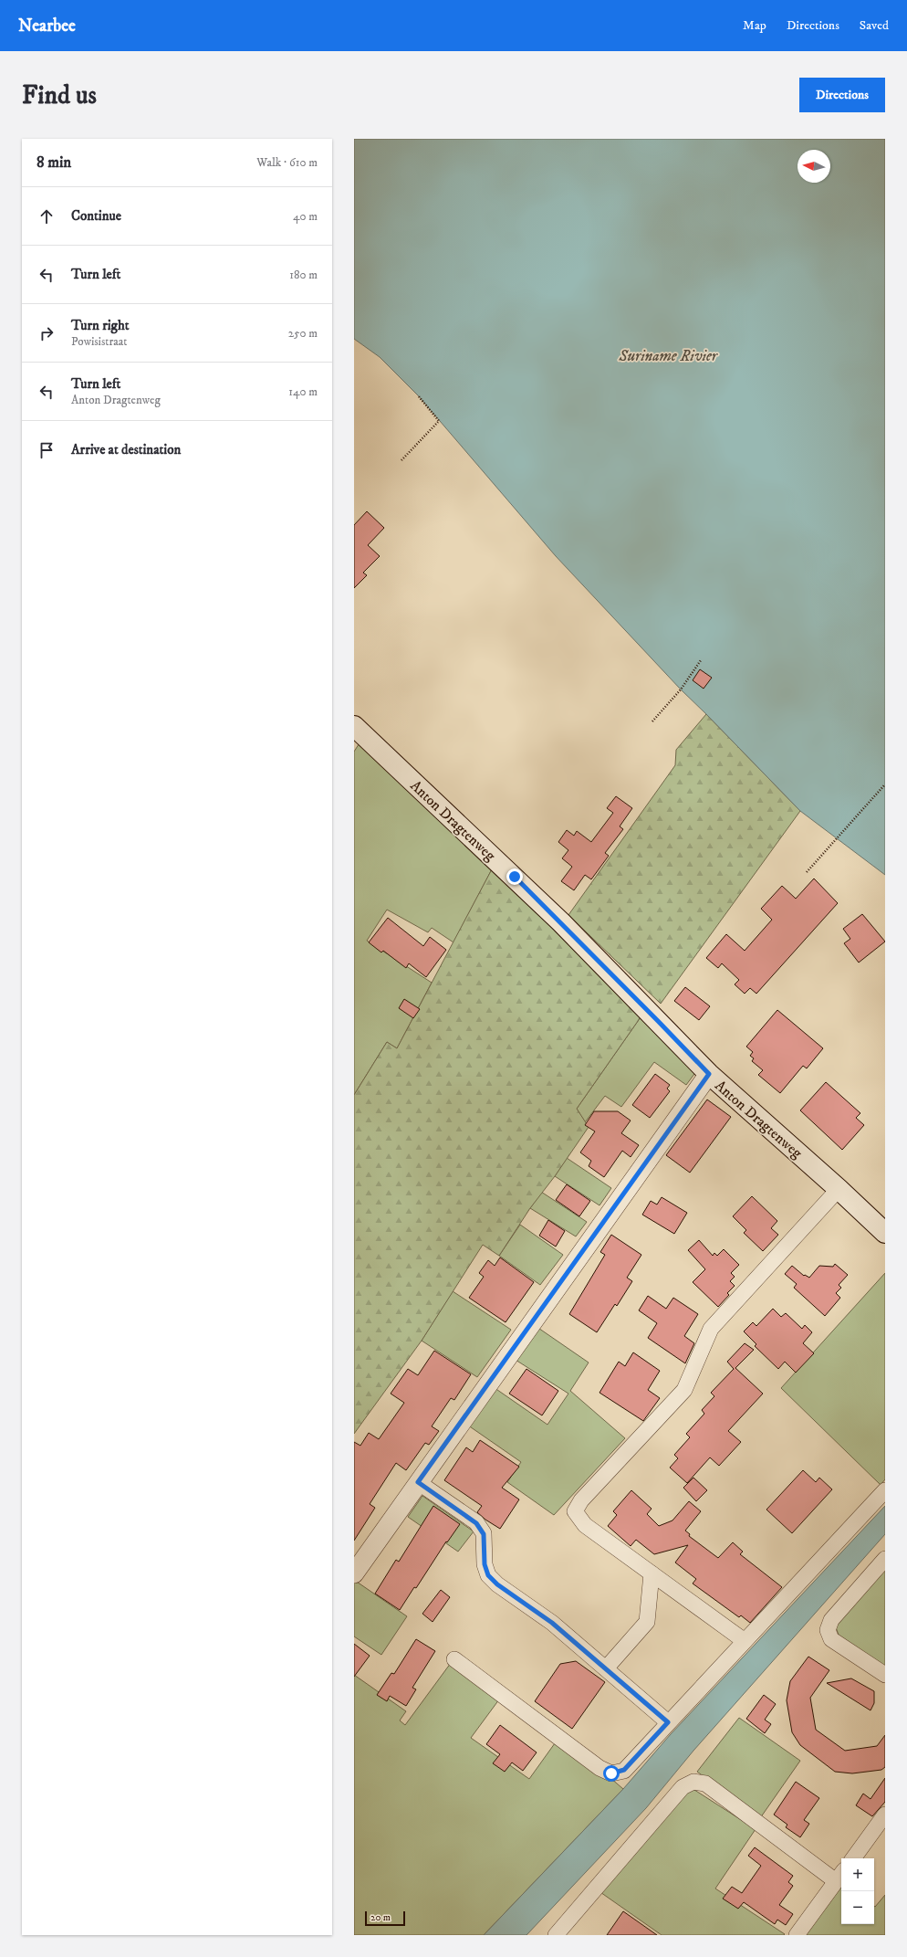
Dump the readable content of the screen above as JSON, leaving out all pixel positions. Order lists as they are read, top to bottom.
{
  "streets": {
    "main road": ["Anton Dragtenweg"]
  },
  "water": ["Suriname Rivier"],
  "scale_bar": "20 m",
  "north": "left",
  "page": {
    "header": "Nearbee",
    "nav": ["Map", "Directions", "Saved"],
    "buttons": "Directions",
    "title": "Find us",
    "heading": ["8 min", "Walk · 610 m"],
    "list": [
      ["Continue", "40 m"],
      ["Turn left", "180 m"],
      ["Turn right", "Powisistraat", "250 m"],
      ["Turn left", "Anton Dragtenweg", "140 m"],
      "Arrive at destination"
    ],
    "map_buttons": ["+", "−"],
    "scale": "20 m"
  }
}
